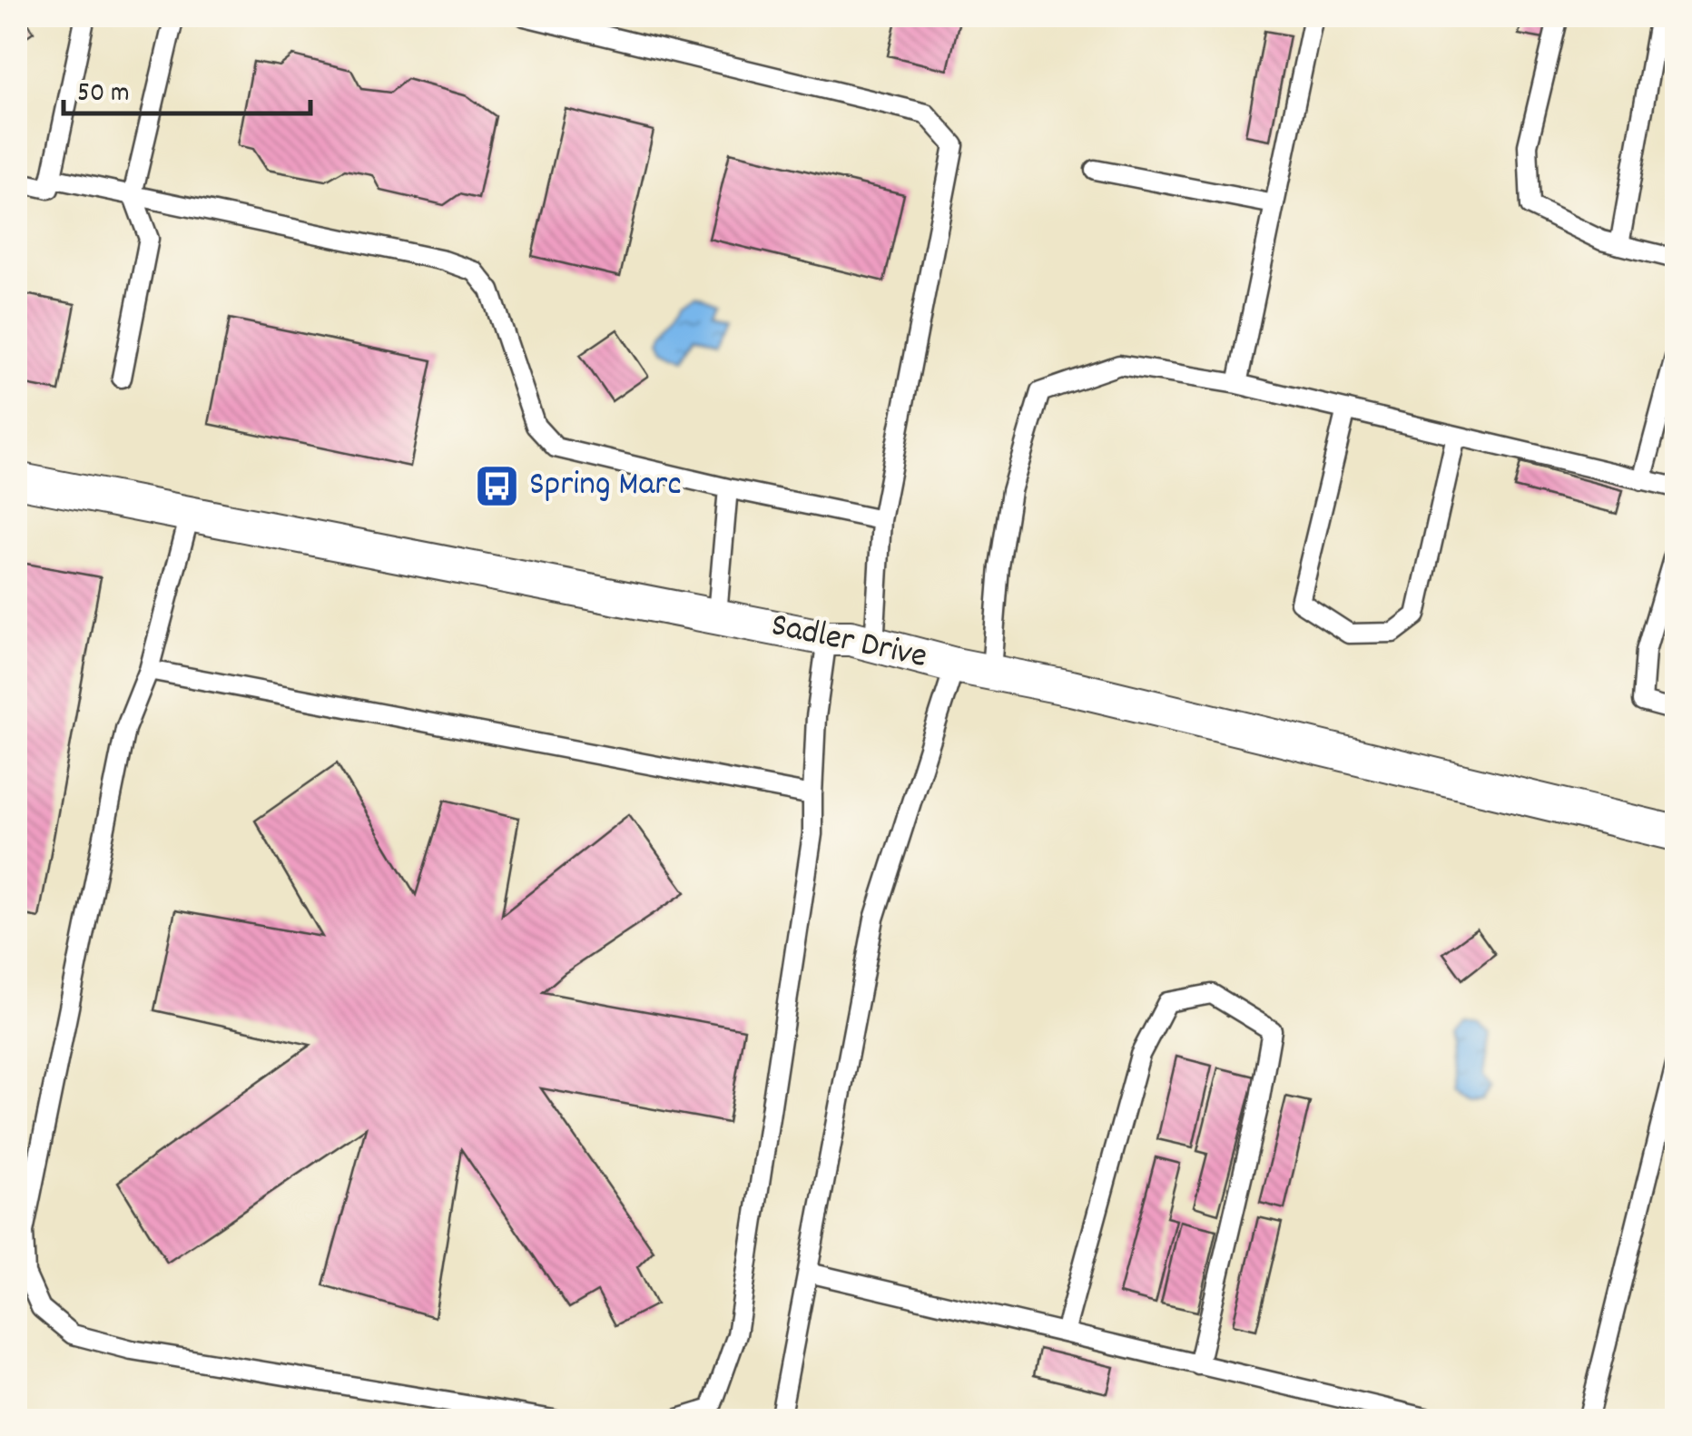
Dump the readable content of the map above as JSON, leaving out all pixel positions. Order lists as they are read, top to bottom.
{
  "streets": {
    "street": ["Sadler Drive"]
  },
  "places": {
    "bus stop": ["Spring Marc"]
  },
  "scale_bar": "50 m"
}
